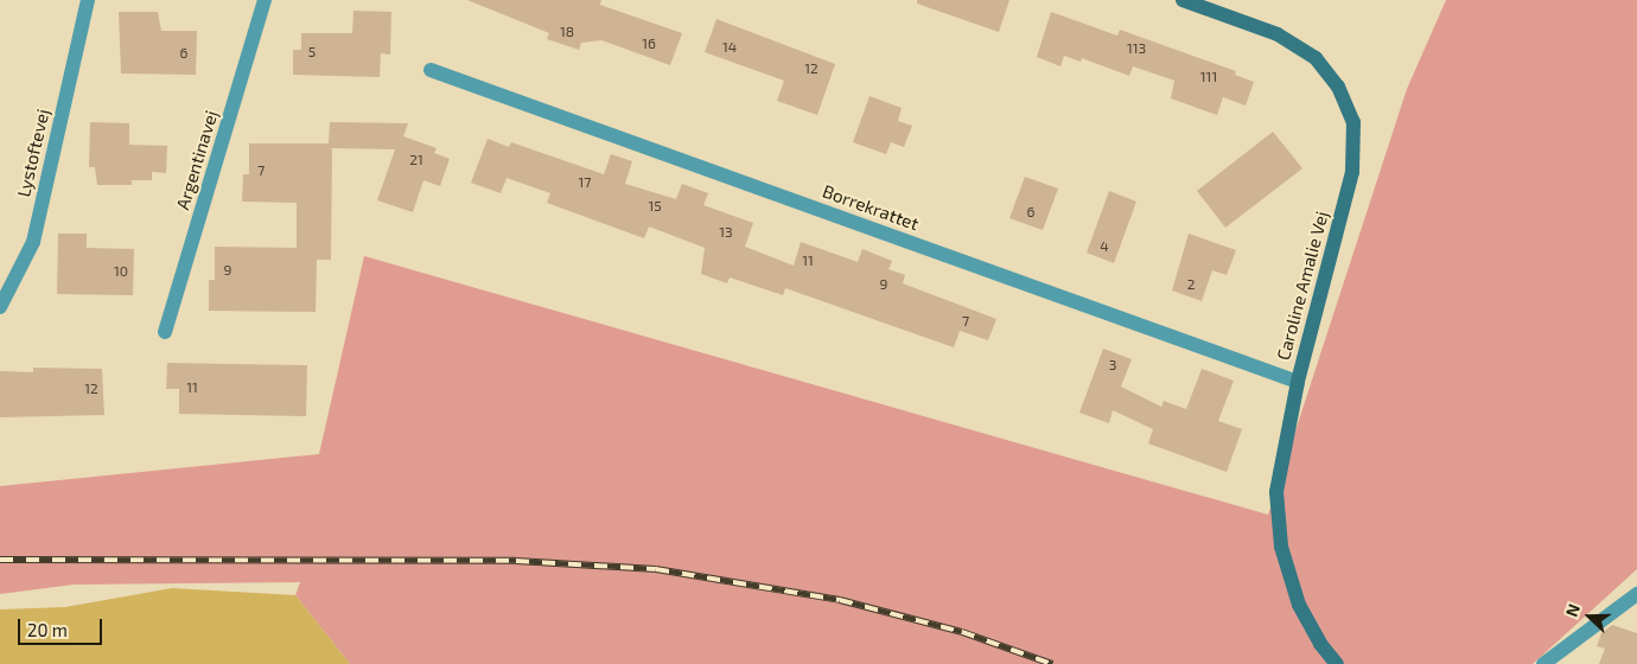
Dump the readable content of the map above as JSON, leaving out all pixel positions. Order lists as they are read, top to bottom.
{
  "streets": {
    "street": [
      "Lystoftevej",
      "Argentinavej",
      "Borrekrattet",
      "Caroline Amalie Vej"
    ]
  },
  "crossings": [
    ["Borrekrattet", "Caroline Amalie Vej"]
  ],
  "house_numbers": [
    "18",
    "16",
    "14",
    "113",
    "5",
    "6",
    "12",
    "111",
    "21",
    "7",
    "17",
    "15",
    "6",
    "13",
    "4",
    "11",
    "9",
    "10",
    "9",
    "2",
    "7",
    "3",
    "11",
    "12"
  ],
  "scale_bar": "20 m",
  "north": "left"
}
